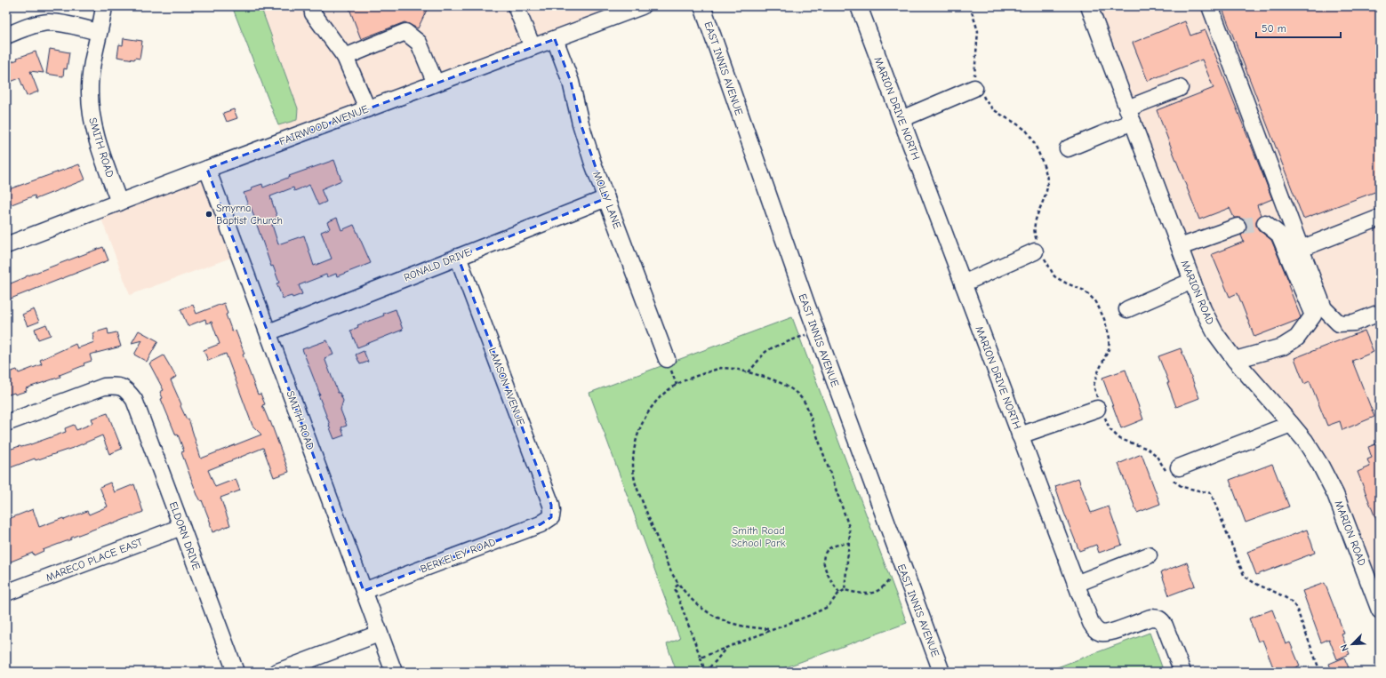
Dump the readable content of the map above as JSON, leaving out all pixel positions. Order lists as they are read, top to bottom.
{
  "streets": {
    "street": [
      "EAST INNIS AVENUE",
      "MARION DRIVE NORTH",
      "FAIRWOOD AVENUE",
      "SMITH ROAD",
      "MOLLY LANE",
      "RONALD DRIVE",
      "MARION ROAD",
      "LAMSON AVENUE",
      "ELDORN DRIVE",
      "BERKELEY ROAD",
      "MARECO PLACE EAST"
    ]
  },
  "crossings": [
    ["FAIRWOOD AVENUE", "SMITH ROAD"],
    ["FAIRWOOD AVENUE", "MOLLY LANE"],
    ["SMITH ROAD", "RONALD DRIVE"],
    ["SMITH ROAD", "BERKELEY ROAD"],
    ["MOLLY LANE", "RONALD DRIVE"],
    ["RONALD DRIVE", "LAMSON AVENUE"],
    ["LAMSON AVENUE", "BERKELEY ROAD"],
    ["ELDORN DRIVE", "MARECO PLACE EAST"]
  ],
  "parks": ["Smith Road School Park"],
  "places": ["Smyrna Baptist Church"],
  "scale_bar": "50 m",
  "north": "bottom left"
}
